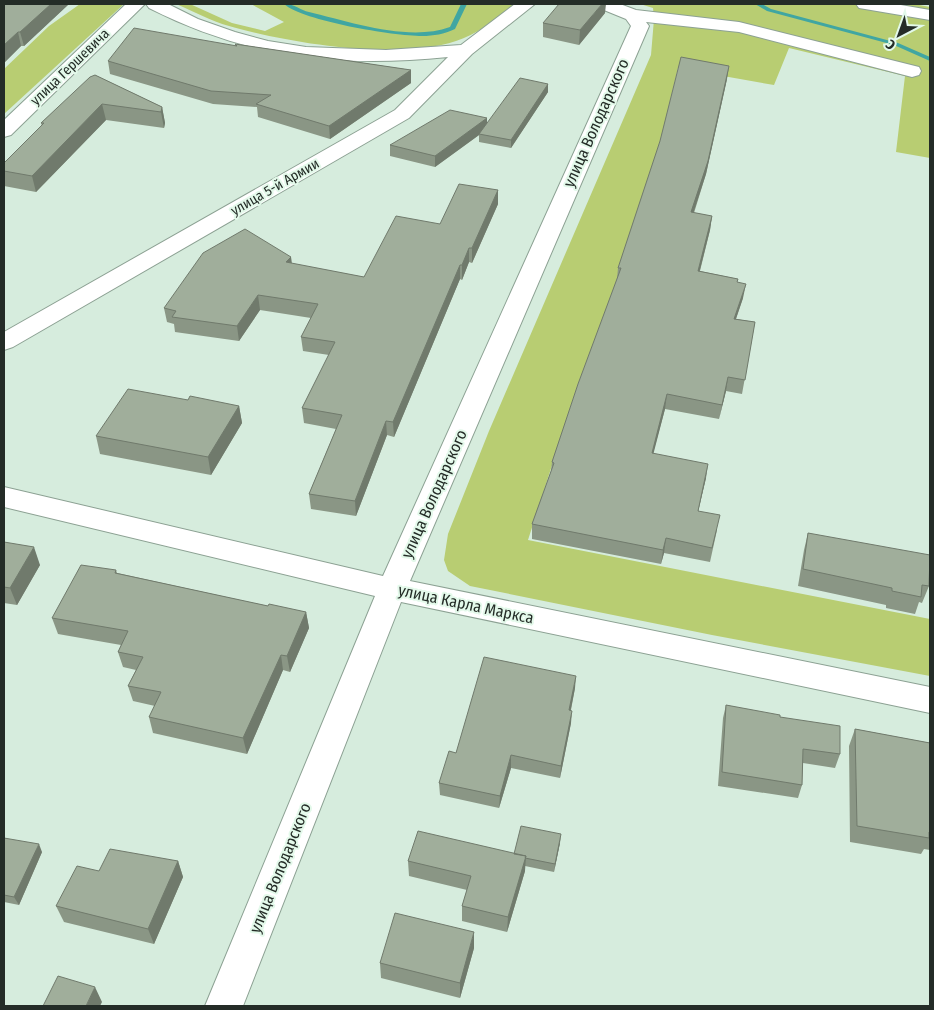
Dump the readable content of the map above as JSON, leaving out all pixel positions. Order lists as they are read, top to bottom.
{
  "streets": {
    "street": [
      "улица Гершевича",
      "улица Володарского",
      "улица 5-й Армии",
      "улица Карла Маркса"
    ]
  },
  "crossings": [
    ["улица Володарского", "улица Карла Маркса"]
  ],
  "north": "bottom left"
}
